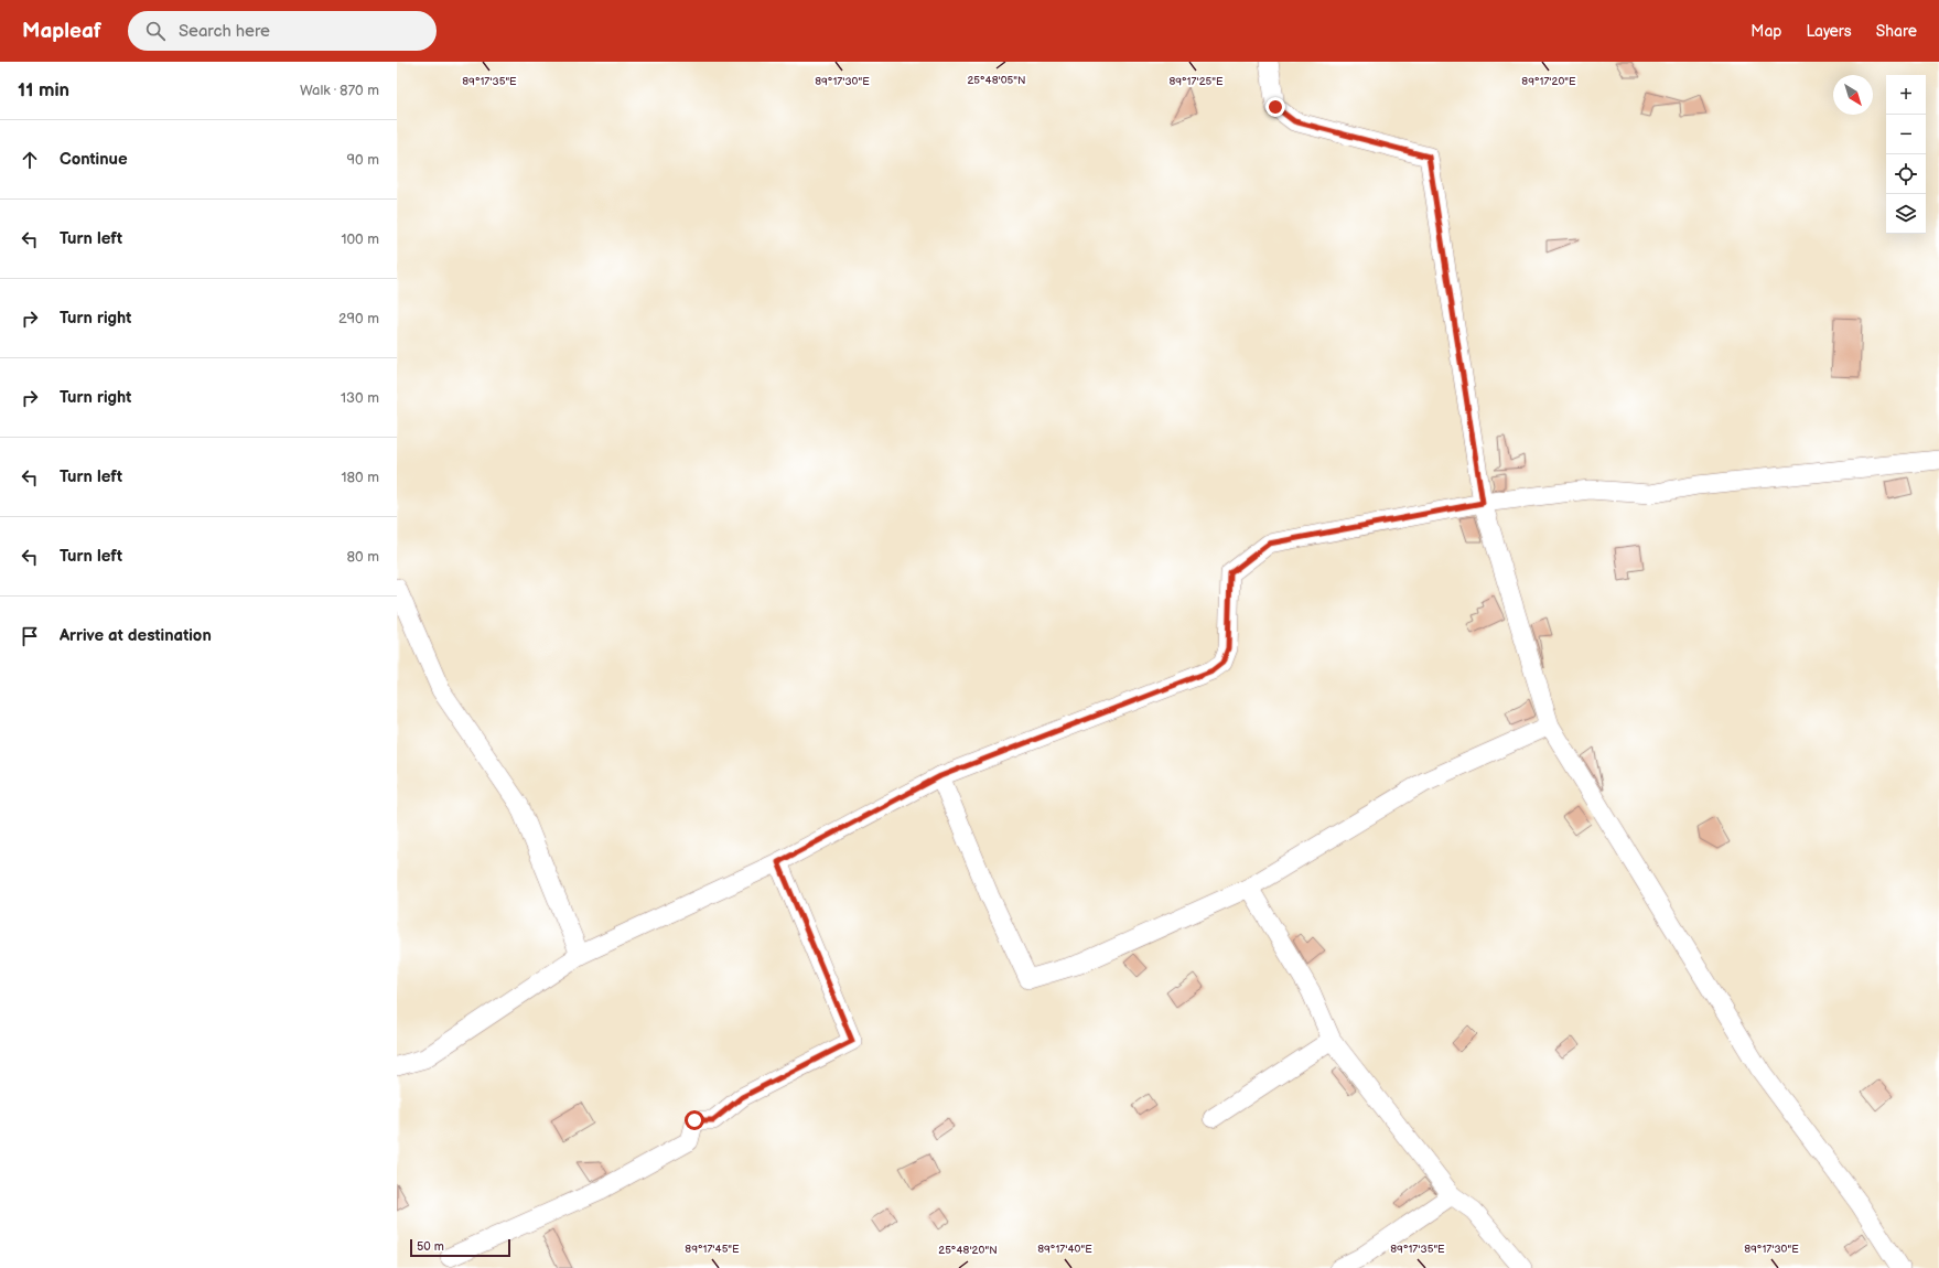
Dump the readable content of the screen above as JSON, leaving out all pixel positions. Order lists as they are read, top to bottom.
{
  "scale_bar": "50 m",
  "north": "bottom right",
  "page": {
    "header": "Mapleaf",
    "search": "Search here",
    "nav": ["Map", "Layers", "Share"],
    "heading": ["11 min", "Walk · 870 m"],
    "map_buttons": ["+", "−"],
    "list": [
      ["Continue", "90 m"],
      ["Turn left", "100 m"],
      ["Turn right", "290 m"],
      ["Turn right", "130 m"],
      ["Turn left", "180 m"],
      ["Turn left", "80 m"],
      "Arrive at destination"
    ],
    "scale": "50 m"
  },
  "coordinates": [
    "25°48'05\"N",
    "89°17'35\"E",
    "89°17'30\"E",
    "89°17'25\"E",
    "89°17'20\"E",
    "89°17'45\"E",
    "89°17'40\"E",
    "25°48'20\"N"
  ]
}
